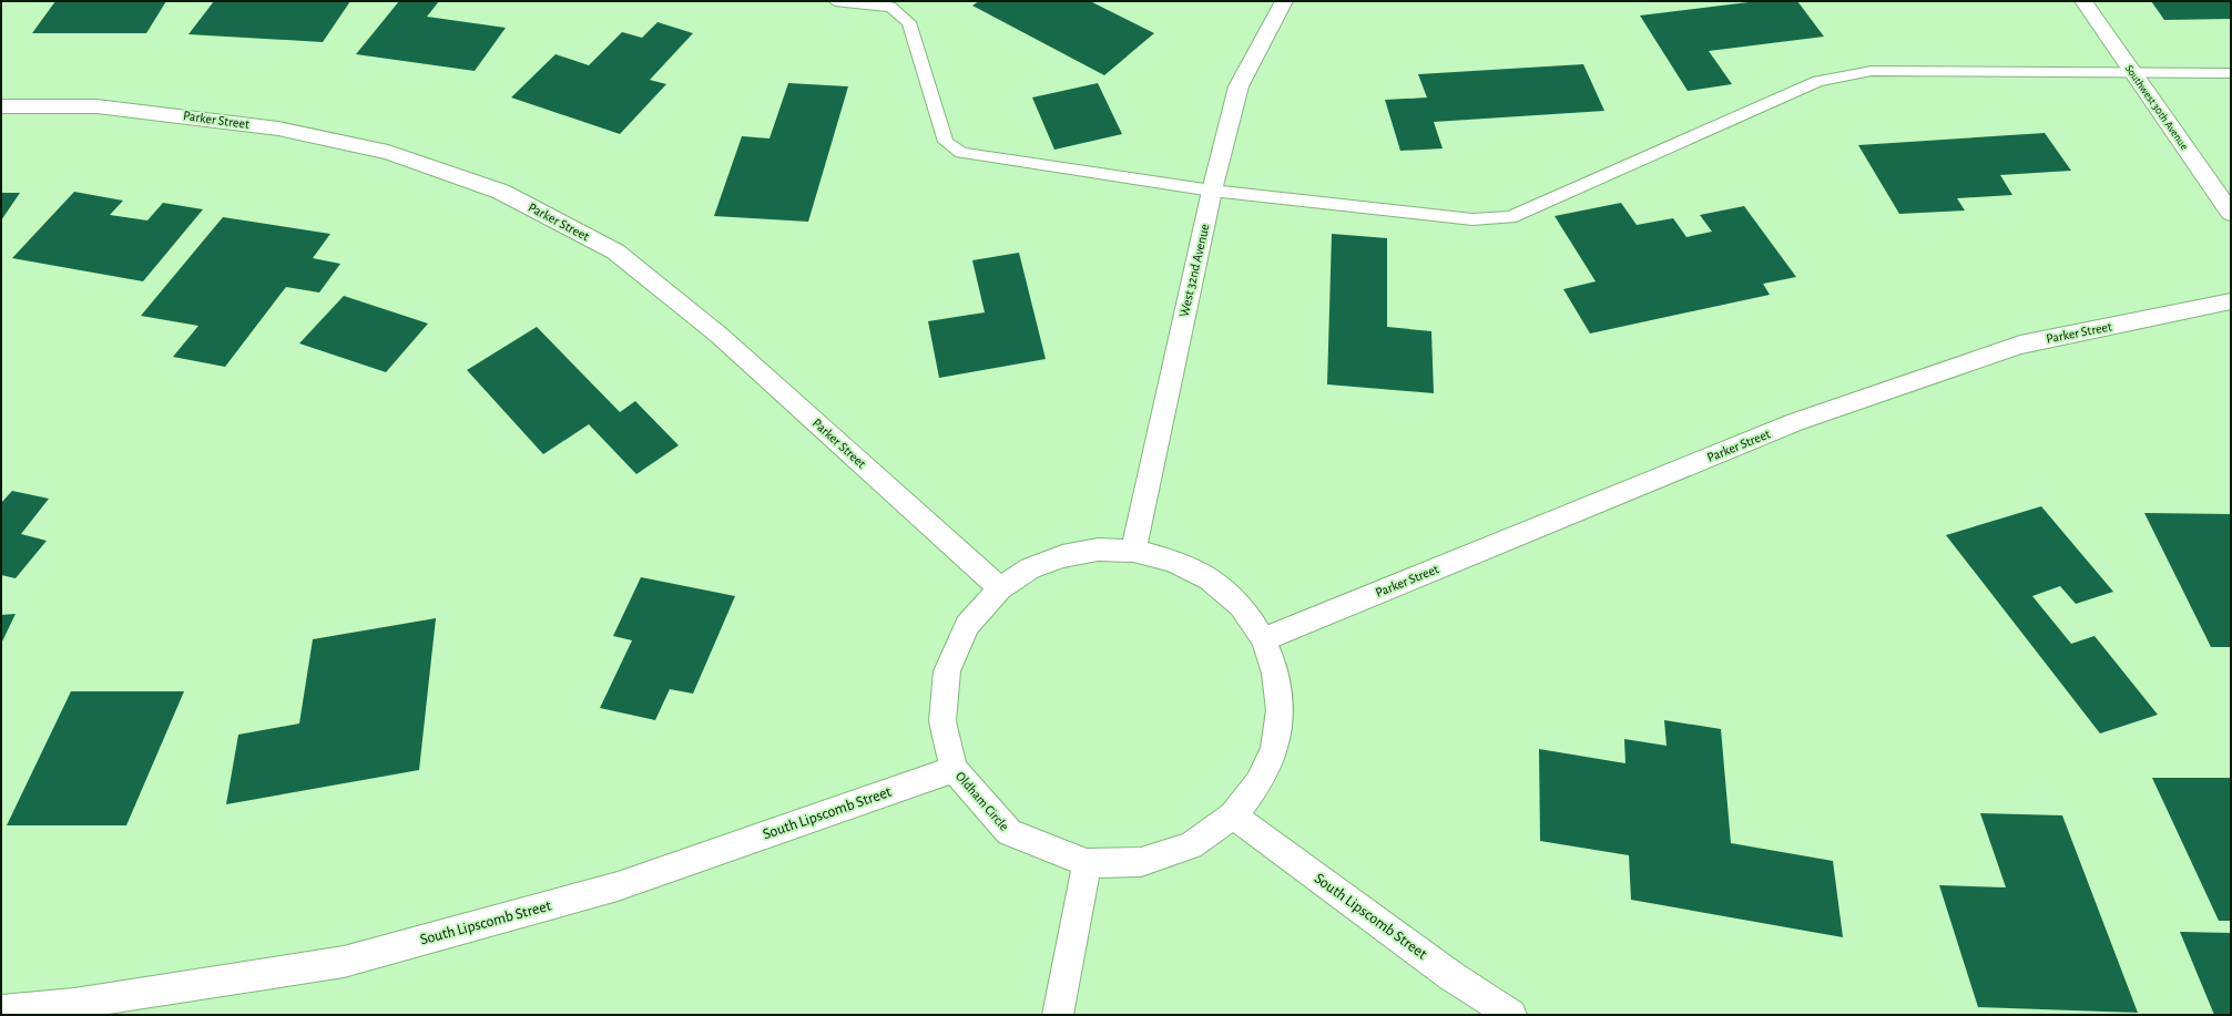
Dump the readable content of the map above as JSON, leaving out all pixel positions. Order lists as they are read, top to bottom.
{
  "streets": {
    "street": [
      "Southwest 30th Avenue",
      "Parker Street",
      "West 32nd Avenue",
      "Oldham Circle",
      "South Lipscomb Street"
    ]
  },
  "crossings": [
    ["Parker Street", "Oldham Circle"],
    ["West 32nd Avenue", "Oldham Circle"],
    ["Oldham Circle", "South Lipscomb Street"]
  ]
}
